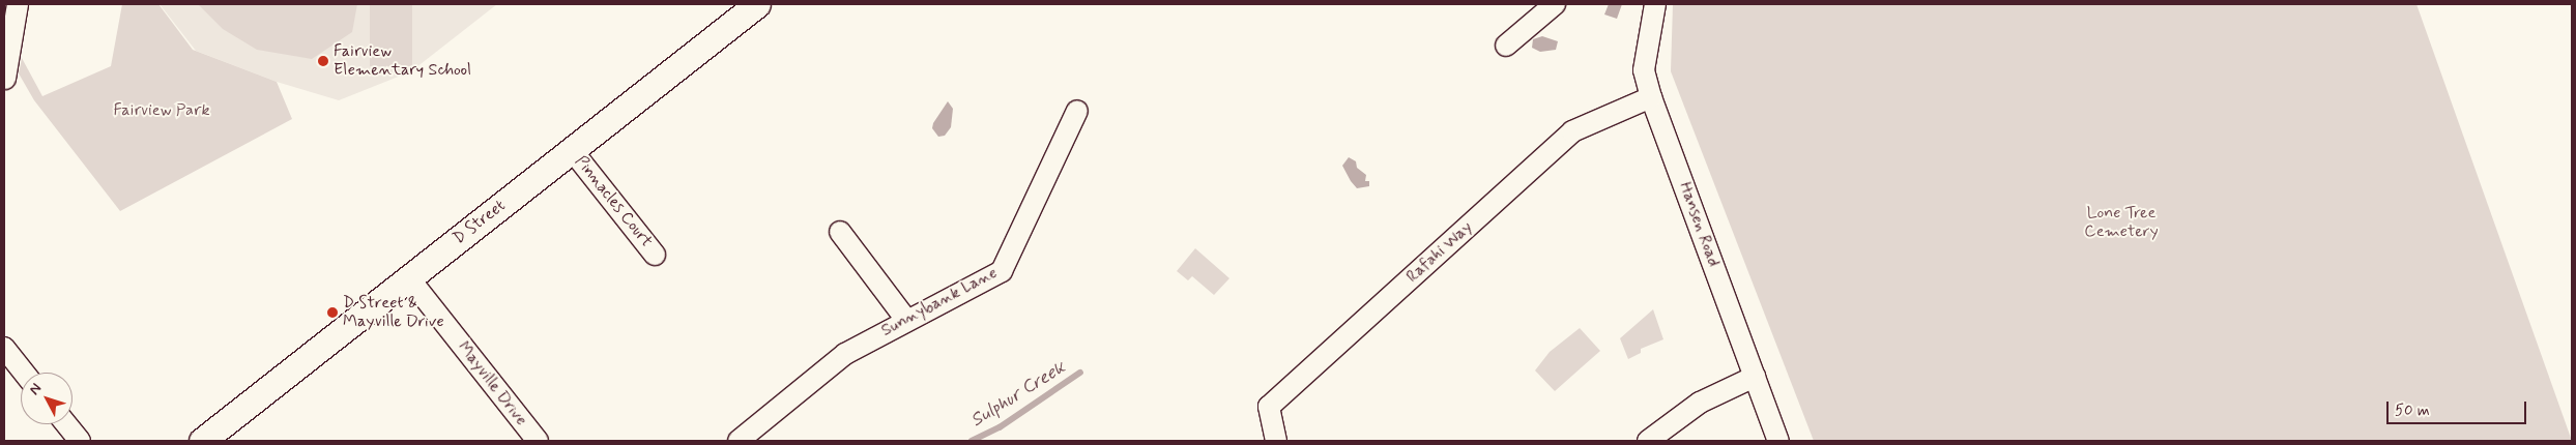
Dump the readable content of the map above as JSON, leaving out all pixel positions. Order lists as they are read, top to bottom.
{
  "streets": {
    "main road": ["D Street"],
    "street": [
      "Pinnacles Court",
      "Hansen Road",
      "Rafahi Way",
      "Sunnybank Lane",
      "Mayville Drive"
    ]
  },
  "crossings": [
    ["Pinnacles Court", "D Street"],
    ["D Street", "Mayville Drive"],
    ["Hansen Road", "Rafahi Way"]
  ],
  "water": ["Sulphur Creek"],
  "parks": ["Fairview Park", "Lone Tree Cemetery"],
  "places": ["Fairview Elementary School", "D Street & Mayville Drive"],
  "scale_bar": "50 m",
  "north": "top left"
}
